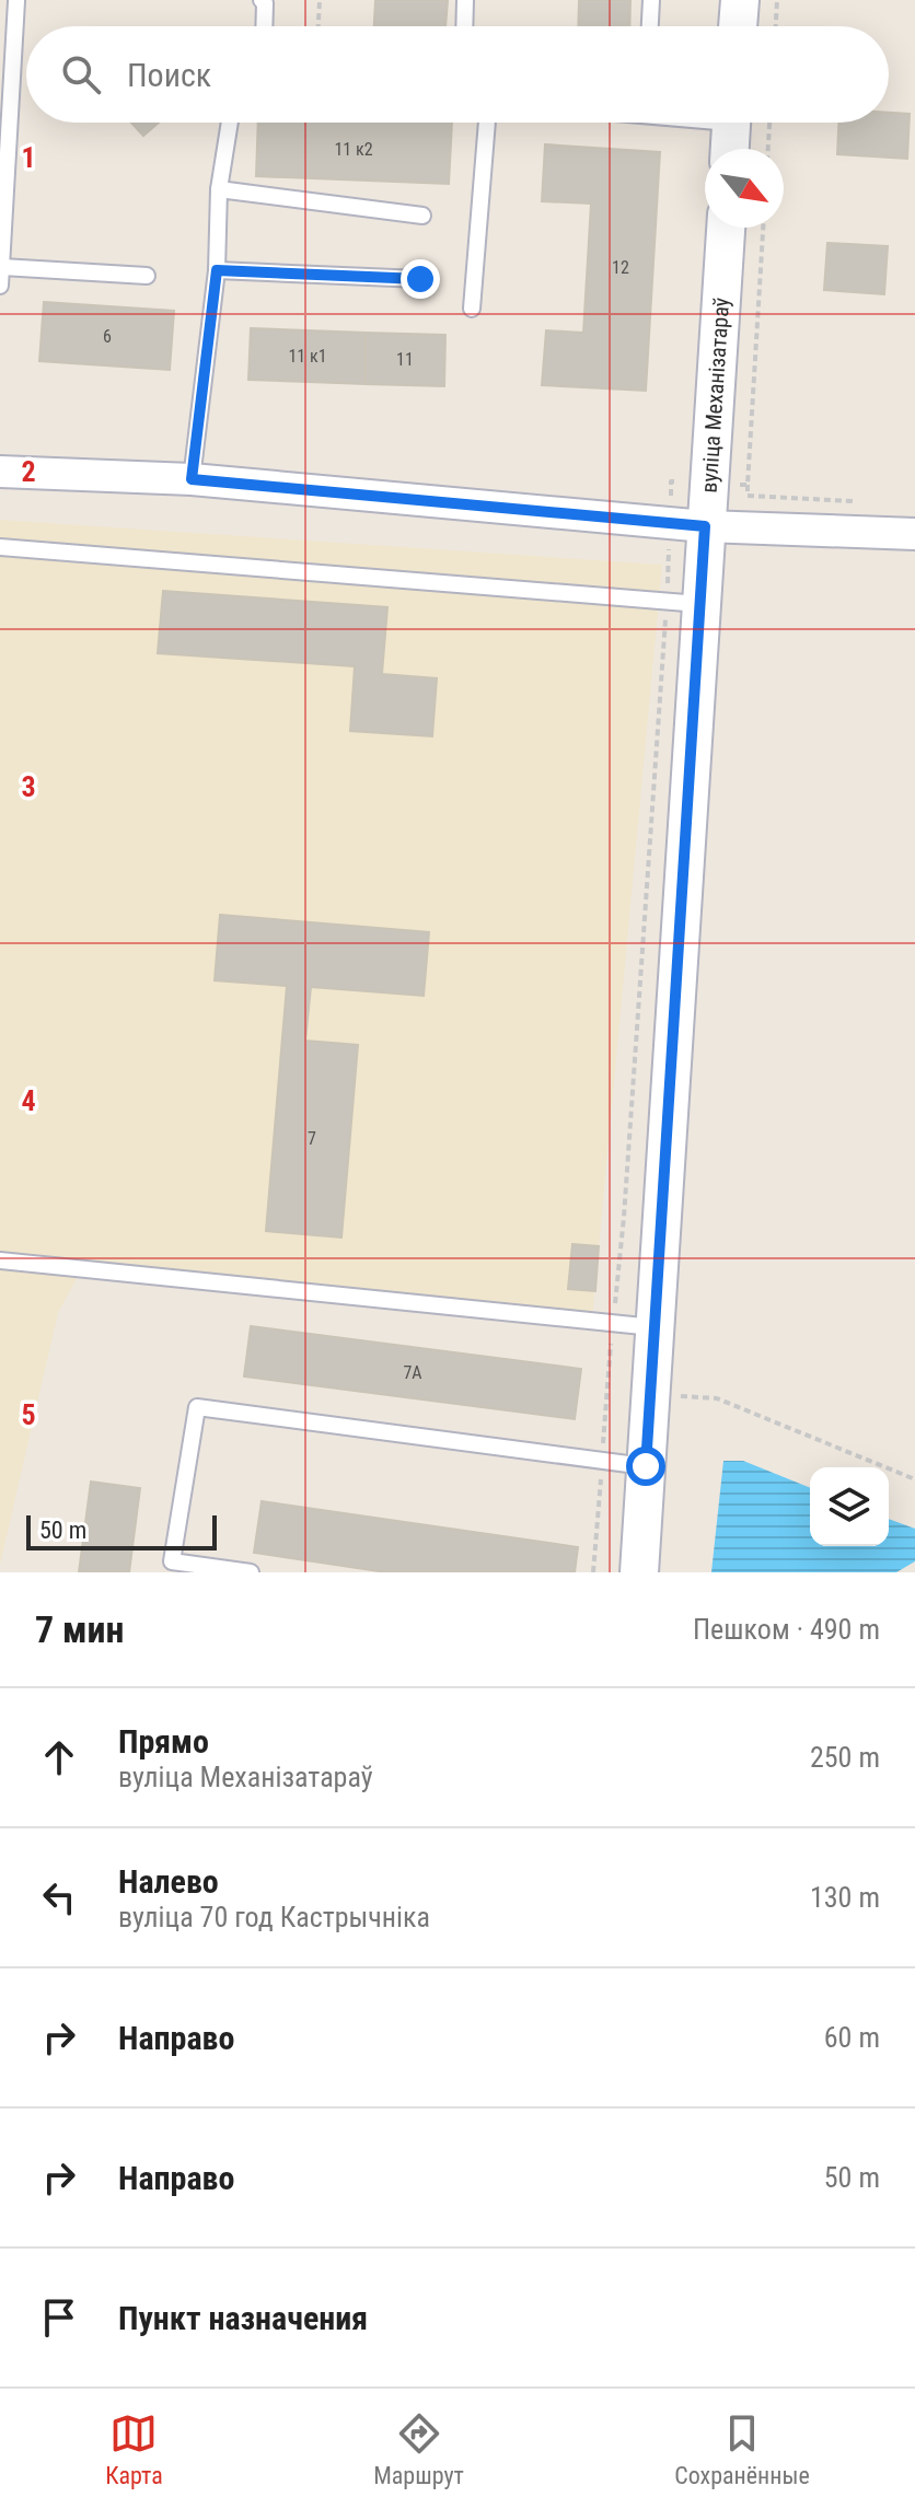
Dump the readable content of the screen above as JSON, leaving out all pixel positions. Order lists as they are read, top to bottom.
{
  "streets": {
    "street": ["вуліца Механізатараў"]
  },
  "house_numbers": [
    "11 к2",
    "12",
    "6",
    "11 к1",
    "11",
    "7",
    "7А"
  ],
  "scale_bar": "50 m",
  "north": "bottom right",
  "page": {
    "search": "Поиск",
    "scale": "50 m",
    "heading": ["7 мин", "Пешком · 490 m"],
    "list": [
      ["Прямо", "вуліца Механізатараў", "250 m"],
      ["Налево", "вуліца 70 год Кастрычніка", "130 m"],
      ["Направо", "60 m"],
      ["Направо", "50 m"],
      "Пункт назначения"
    ],
    "nav": ["Карта", "Маршрут", "Сохранённые"]
  },
  "grid": {
    "rows": [
      "1",
      "2",
      "3",
      "4",
      "5"
    ]
  }
}
